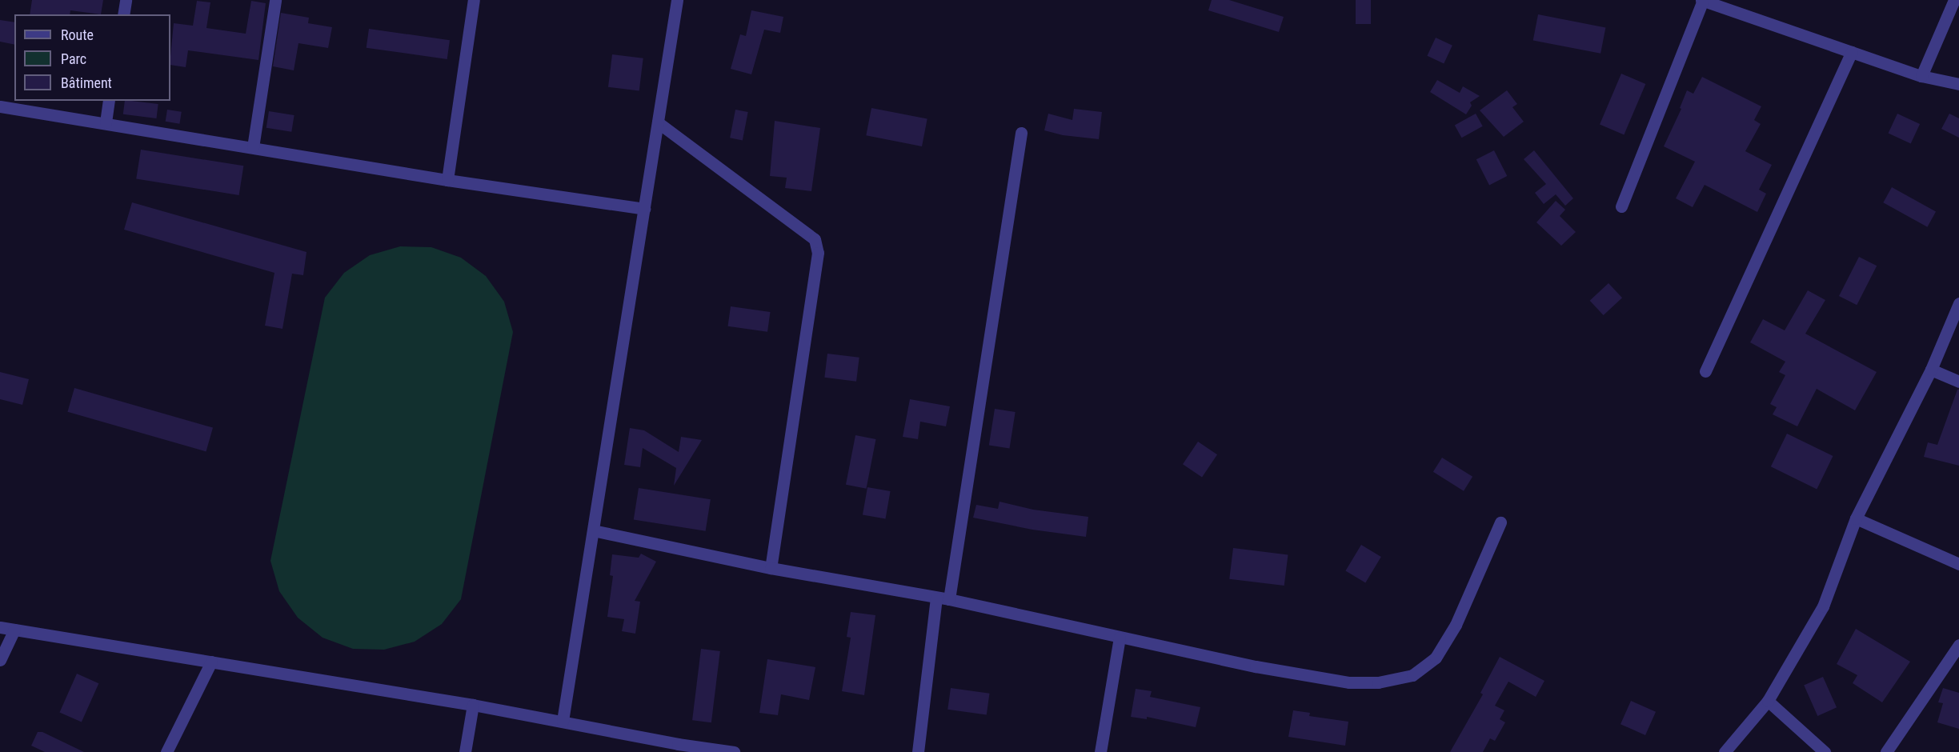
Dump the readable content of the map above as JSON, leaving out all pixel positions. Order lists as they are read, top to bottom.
{
  "legend": ["Route", "Parc", "Bâtiment"]
}
